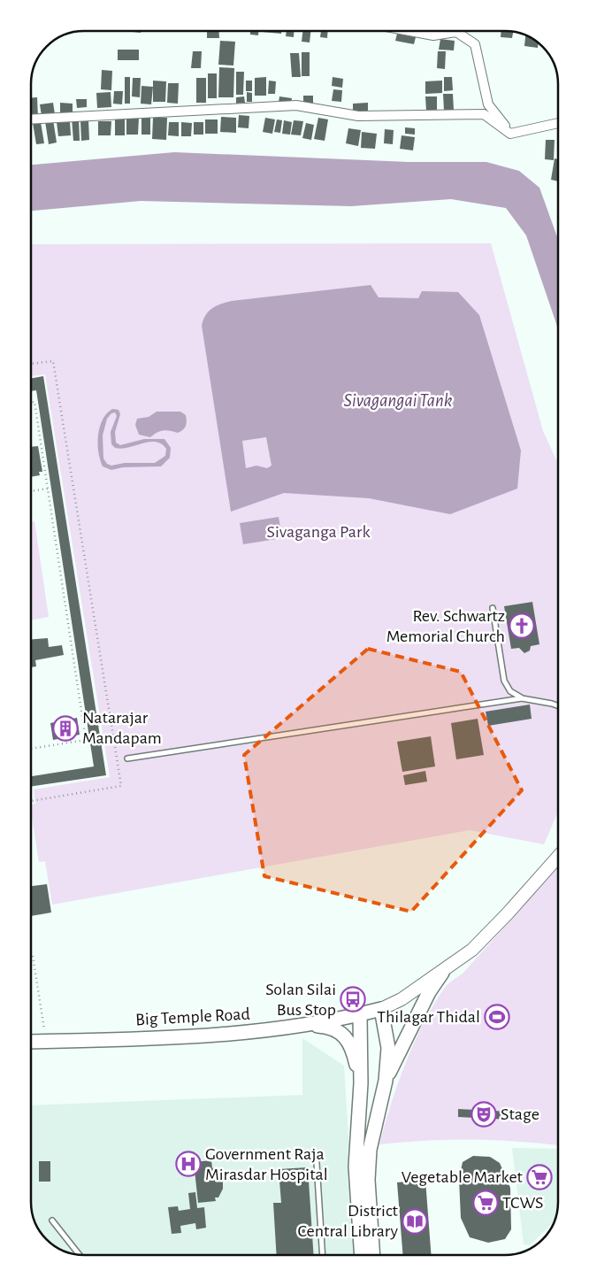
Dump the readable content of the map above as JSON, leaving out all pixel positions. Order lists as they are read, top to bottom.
{
  "streets": {
    "main road": ["Big Temple Road"]
  },
  "water": ["Sivagangai Tank"],
  "parks": ["Sivaganga Park"],
  "places": {
    "church": ["Rev. Schwartz Memorial Church"],
    "building": ["Natarajar Mandapam"],
    "bus stop": ["Solan Silai Bus Stop"],
    "sports": ["Thilagar Thidal"],
    "theatre": ["Stage"],
    "hospital": ["Government Raja Mirasdar Hospital"],
    "supermarket": ["Vegetable Market", "TCWS"],
    "library": ["District Central Library"]
  }
}
